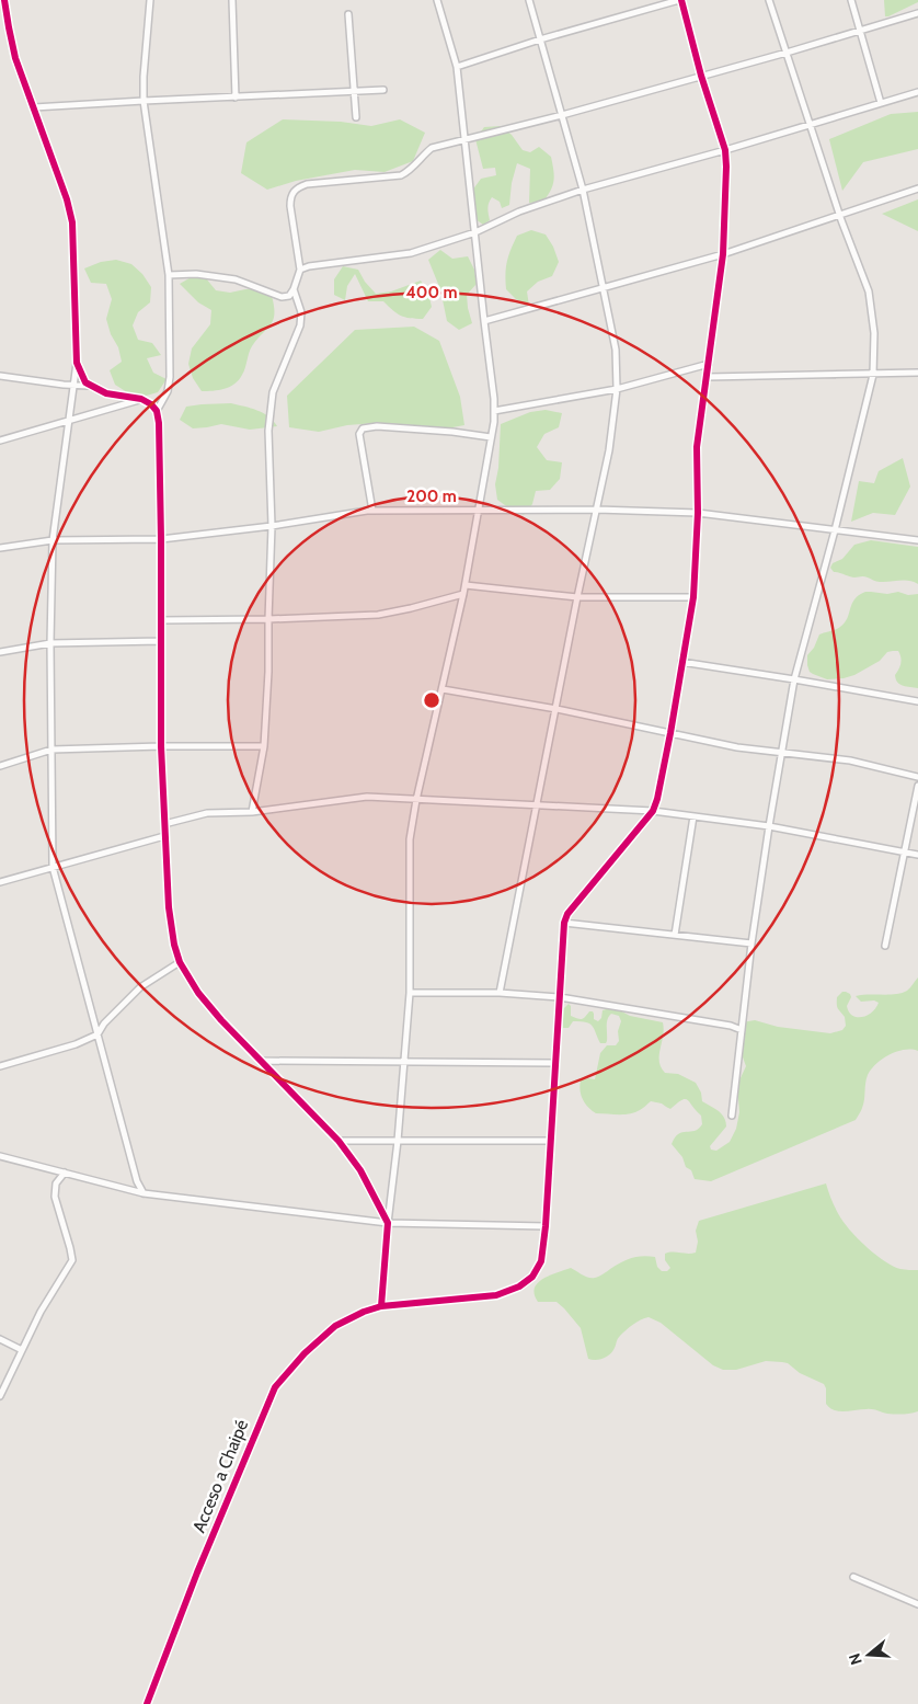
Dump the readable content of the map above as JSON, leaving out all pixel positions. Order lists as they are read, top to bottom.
{
  "streets": {
    "street": ["Acceso a Chaipé"]
  },
  "north": "left",
  "rings": ["400 m", "200 m"]
}
